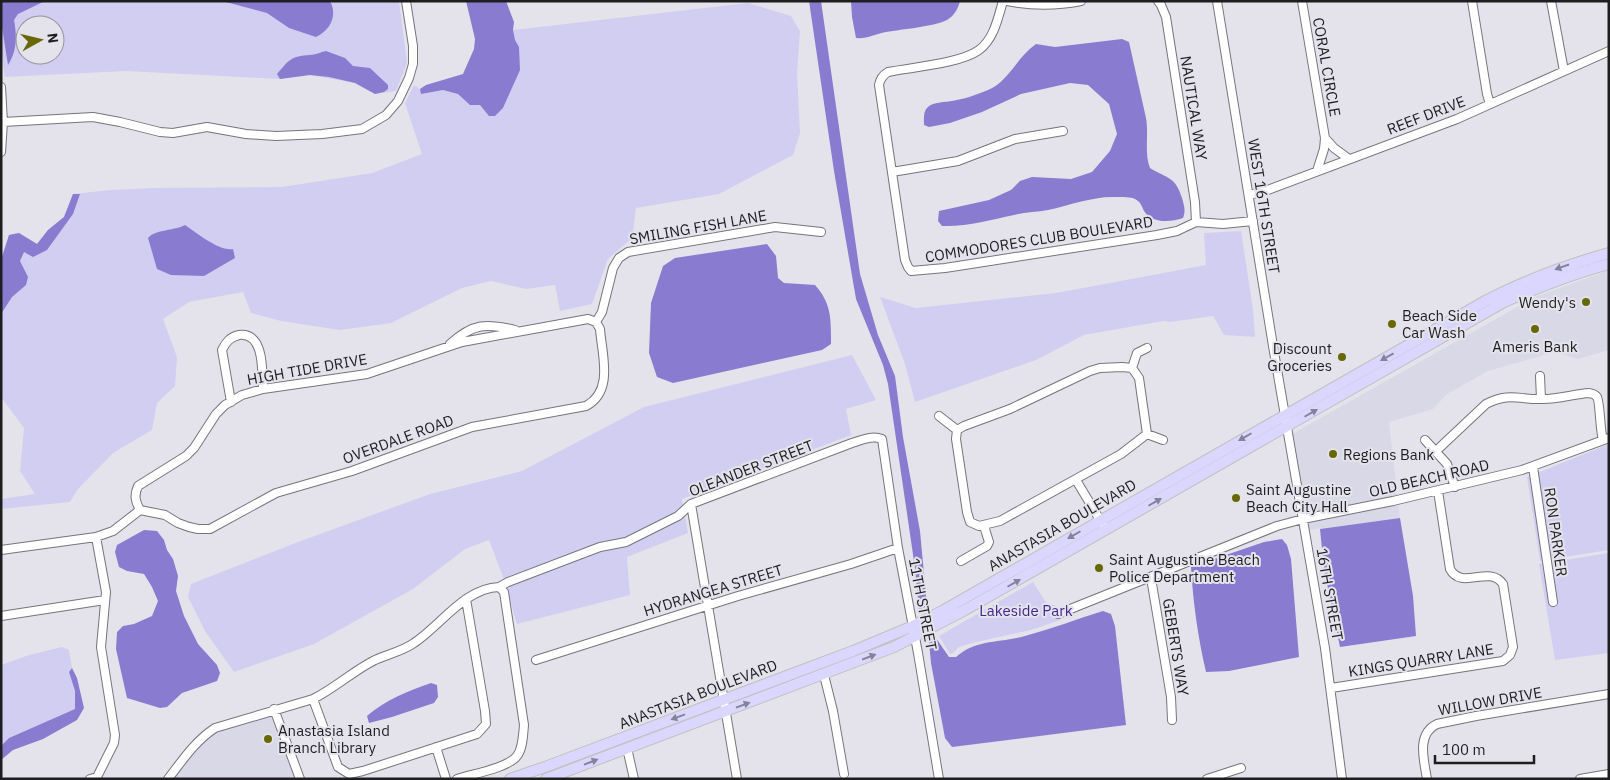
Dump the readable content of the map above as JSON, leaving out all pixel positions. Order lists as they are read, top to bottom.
{
  "streets": {
    "main road": ["ANASTASIA BOULEVARD"],
    "street": [
      "CORAL CIRCLE",
      "NAUTICAL WAY",
      "REEF DRIVE",
      "WEST 16TH STREET",
      "SMILING FISH LANE",
      "COMMODORES CLUB BOULEVARD",
      "HIGH TIDE DRIVE",
      "OVERDALE ROAD",
      "OLEANDER STREET",
      "OLD BEACH ROAD",
      "RON PARKER",
      "HYDRANGEA STREET",
      "16TH STREET",
      "11TH STREET",
      "GEBERTS WAY",
      "KINGS QUARRY LANE",
      "WILLOW DRIVE"
    ]
  },
  "crossings": [
    ["CORAL CIRCLE", "REEF DRIVE"],
    ["NAUTICAL WAY", "COMMODORES CLUB BOULEVARD"],
    ["REEF DRIVE", "WEST 16TH STREET"],
    ["WEST 16TH STREET", "COMMODORES CLUB BOULEVARD"],
    ["WEST 16TH STREET", "ANASTASIA BOULEVARD"],
    ["WEST 16TH STREET", "16TH STREET"],
    ["SMILING FISH LANE", "HIGH TIDE DRIVE"],
    ["SMILING FISH LANE", "OVERDALE ROAD"],
    ["HIGH TIDE DRIVE", "OVERDALE ROAD"],
    ["OLEANDER STREET", "11TH STREET"],
    ["OLD BEACH ROAD", "RON PARKER"],
    ["OLD BEACH ROAD", "16TH STREET"],
    ["OLD BEACH ROAD", "GEBERTS WAY"],
    ["OLD BEACH ROAD", "KINGS QUARRY LANE"],
    ["ANASTASIA BOULEVARD", "16TH STREET"],
    ["ANASTASIA BOULEVARD", "11TH STREET"],
    ["HYDRANGEA STREET", "11TH STREET"],
    ["16TH STREET", "KINGS QUARRY LANE"]
  ],
  "parks": ["Lakeside Park"],
  "places": [
    "Wendy's",
    "Beach Side Car Wash",
    "Ameris Bank",
    "Discount Groceries",
    "Regions Bank",
    "Saint Augustine Beach City Hall",
    "Saint Augustine Beach Police Department",
    "Anastasia Island Branch Library"
  ],
  "scale_bar": "100 m",
  "north": "right"
}
